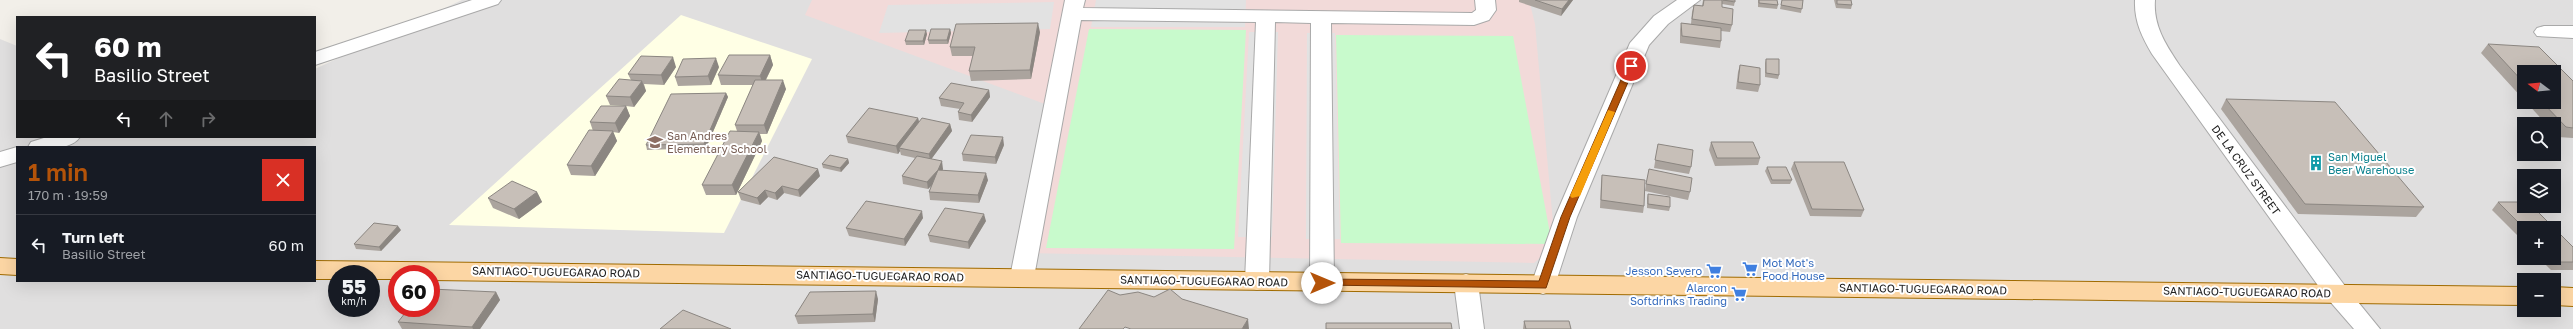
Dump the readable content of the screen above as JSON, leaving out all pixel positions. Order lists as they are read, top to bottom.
{
  "streets": {
    "main road": ["SANTIAGO-TUGUEGARAO ROAD"],
    "street": ["DE LA CRUZ STREET"]
  },
  "crossings": [
    ["DE LA CRUZ STREET", "SANTIAGO-TUGUEGARAO ROAD"]
  ],
  "places": {
    "school or university": ["San Andres Elementary School"],
    "building": ["San Miguel Beer Warehouse"],
    "supermarket": ["Mot Mot's Food House", "Jesson Severo", "Alarcon Softdrinks Trading"]
  },
  "north": "left",
  "page": {
    "turn": ["60 m", "Basilio Street"],
    "map_buttons": ["+", "−"],
    "heading": ["1 min", "170 m · 19:59"],
    "list": [
      {
        "name": "Turn left",
        "note": "Basilio Street",
        "value": "60 m"
      }
    ],
    "speed": "55 km/h",
    "limit": "60"
  }
}
